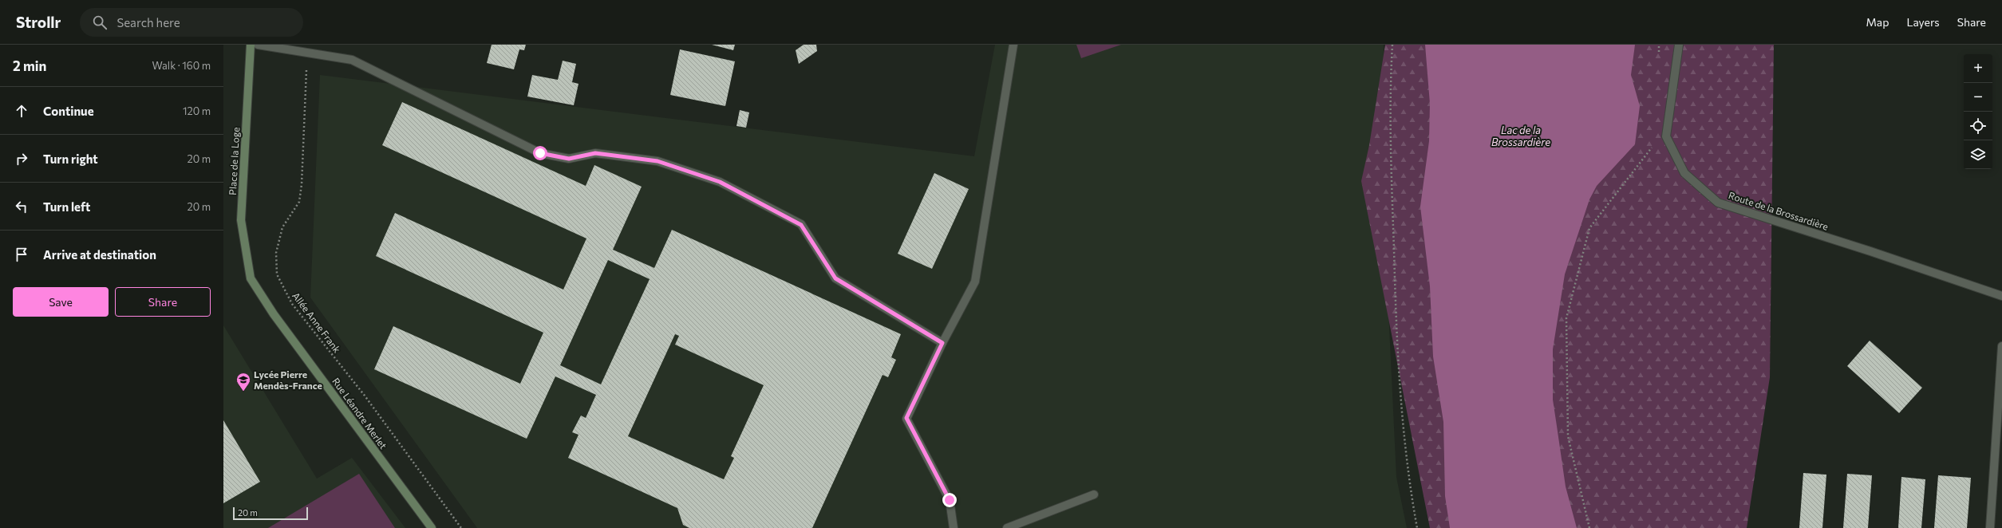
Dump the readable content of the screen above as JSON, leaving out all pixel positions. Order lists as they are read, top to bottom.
{
  "streets": {
    "street": ["Place de la Loge", "Route de la Brossardière", "Rue Léandre Merlet"],
    "path": ["Allée Anne Frank"]
  },
  "crossings": [
    ["Place de la Loge", "Rue Léandre Merlet"]
  ],
  "water": ["Lac de la Brossardière"],
  "places": {
    "school or university": ["Lycée Pierre Mendès-France"]
  },
  "scale_bar": "20 m",
  "page": {
    "header": "Strollr",
    "search": "Search here",
    "nav": ["Map", "Layers", "Share"],
    "heading": ["2 min", "Walk · 160 m"],
    "map_buttons": ["+", "−"],
    "list": [
      ["Continue", "120 m"],
      ["Turn right", "20 m"],
      ["Turn left", "20 m"],
      "Arrive at destination"
    ],
    "buttons": ["Save", "Share"],
    "scale": "20 m"
  }
}
